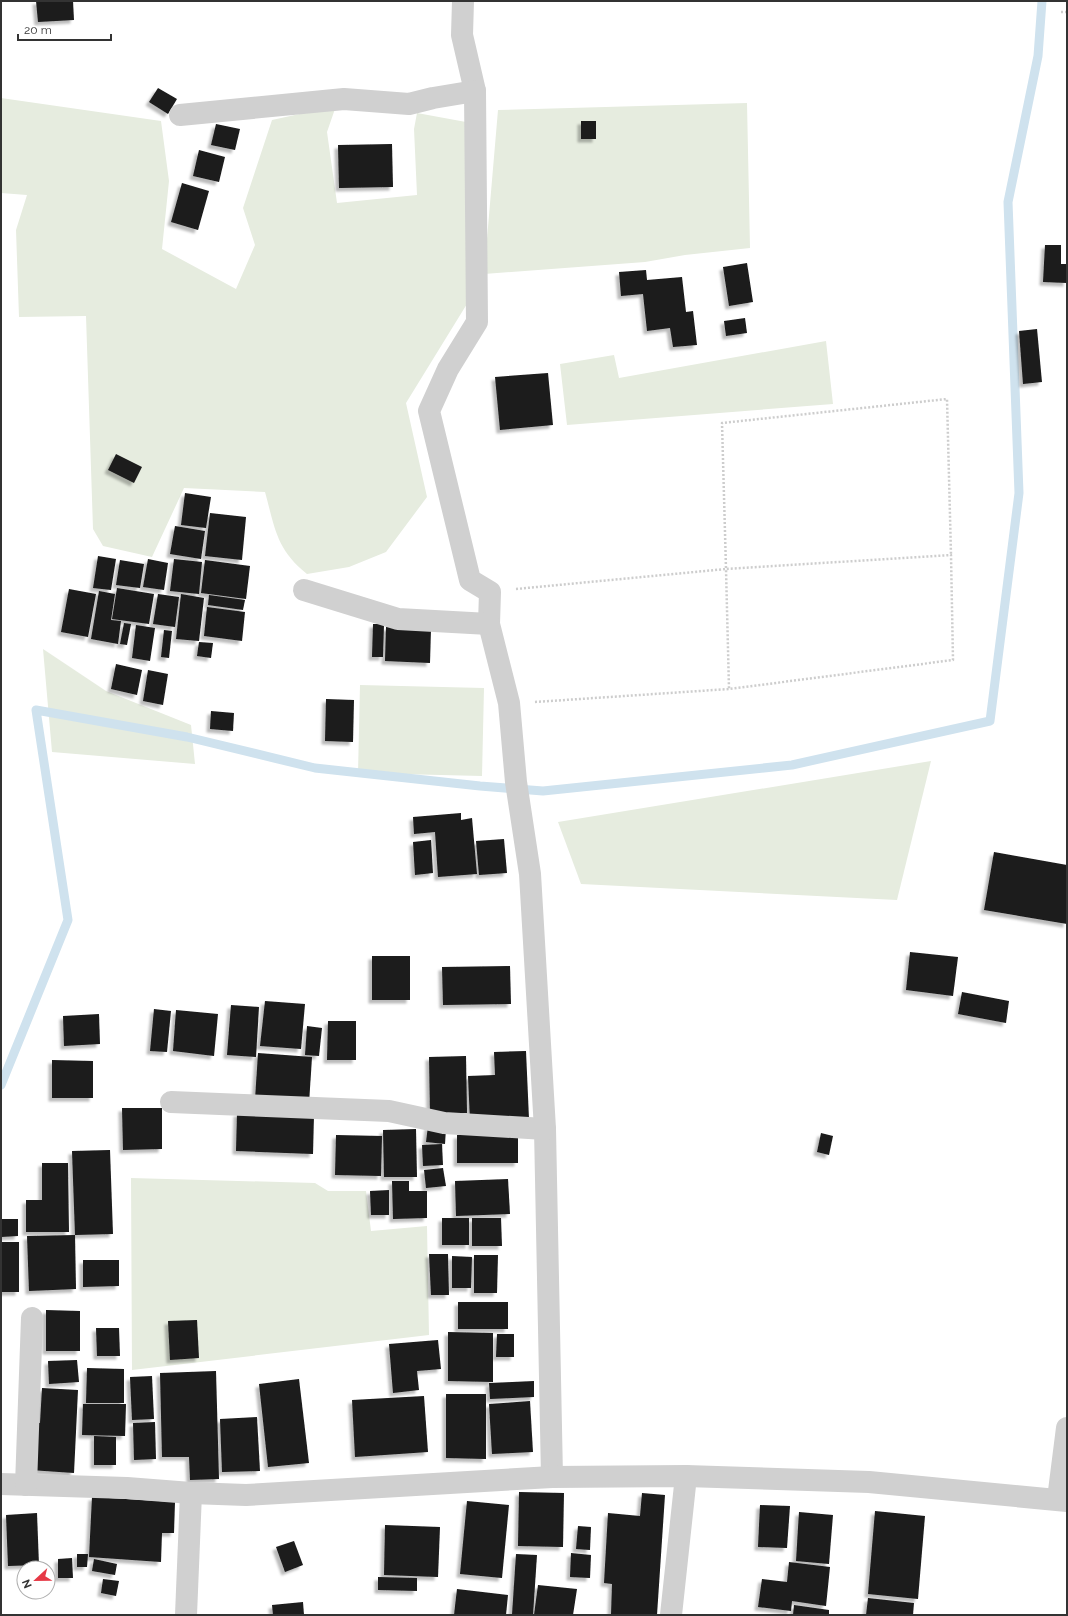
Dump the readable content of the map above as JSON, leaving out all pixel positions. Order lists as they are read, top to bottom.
{
  "scale_bar": "20 m",
  "north": "left"
}
